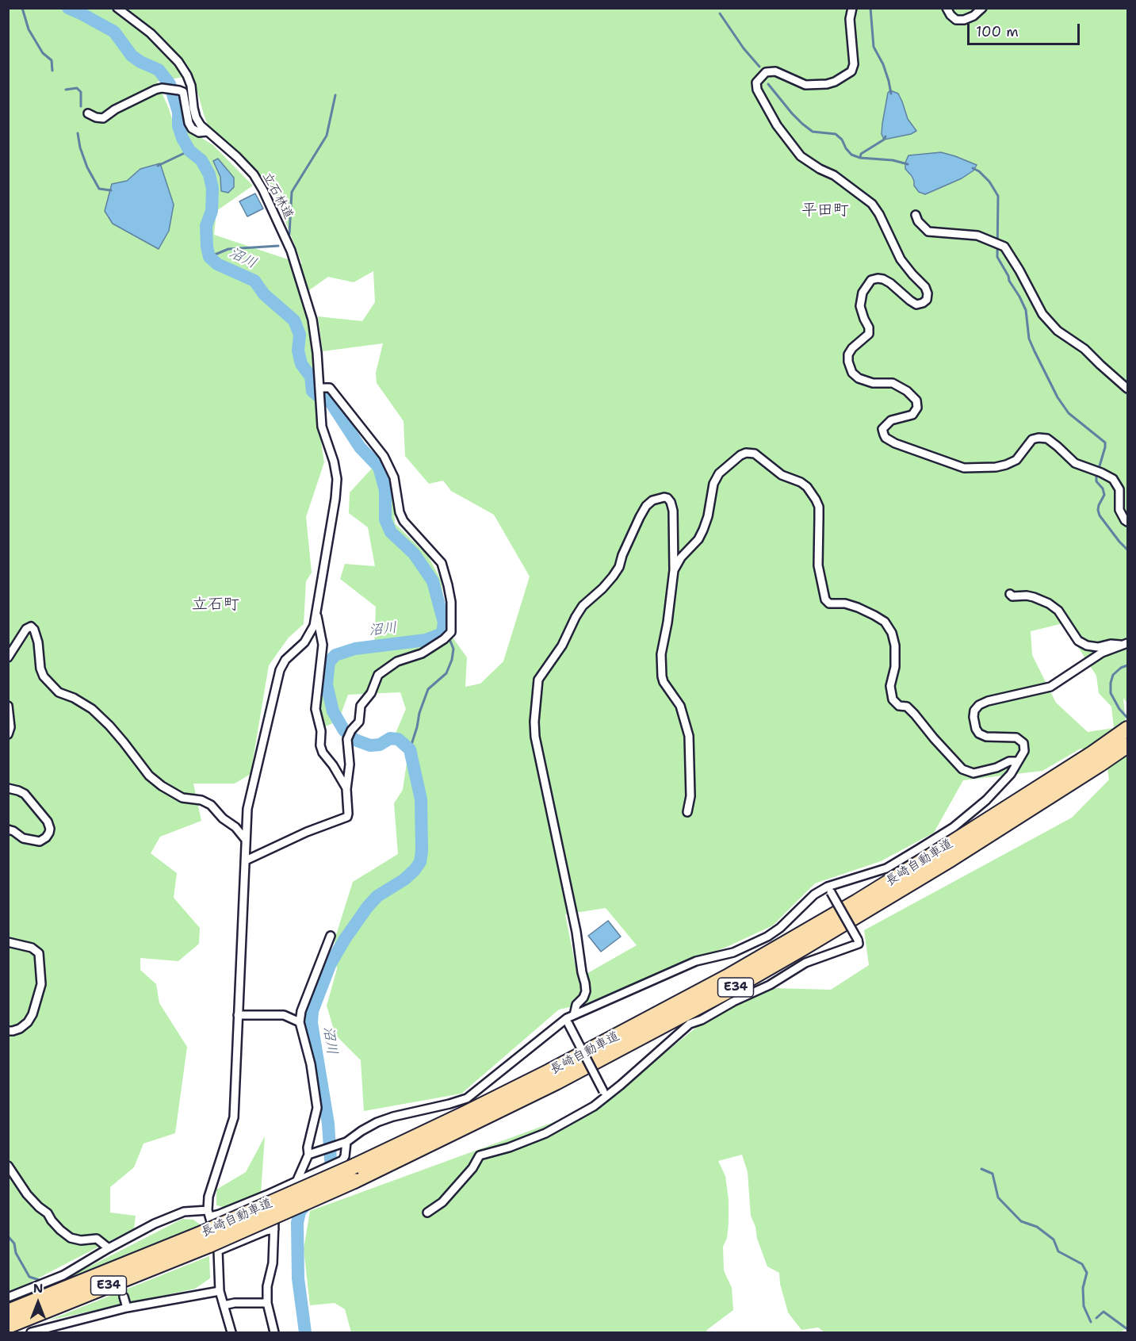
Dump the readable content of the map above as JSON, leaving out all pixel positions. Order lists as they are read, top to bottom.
{
  "streets": {
    "highway": ["長崎自動車道", "E34"],
    "street": ["立石林道"]
  },
  "districts": ["平田町", "立石町"],
  "water": ["沼川"],
  "scale_bar": "100 m",
  "north": "top"
}
